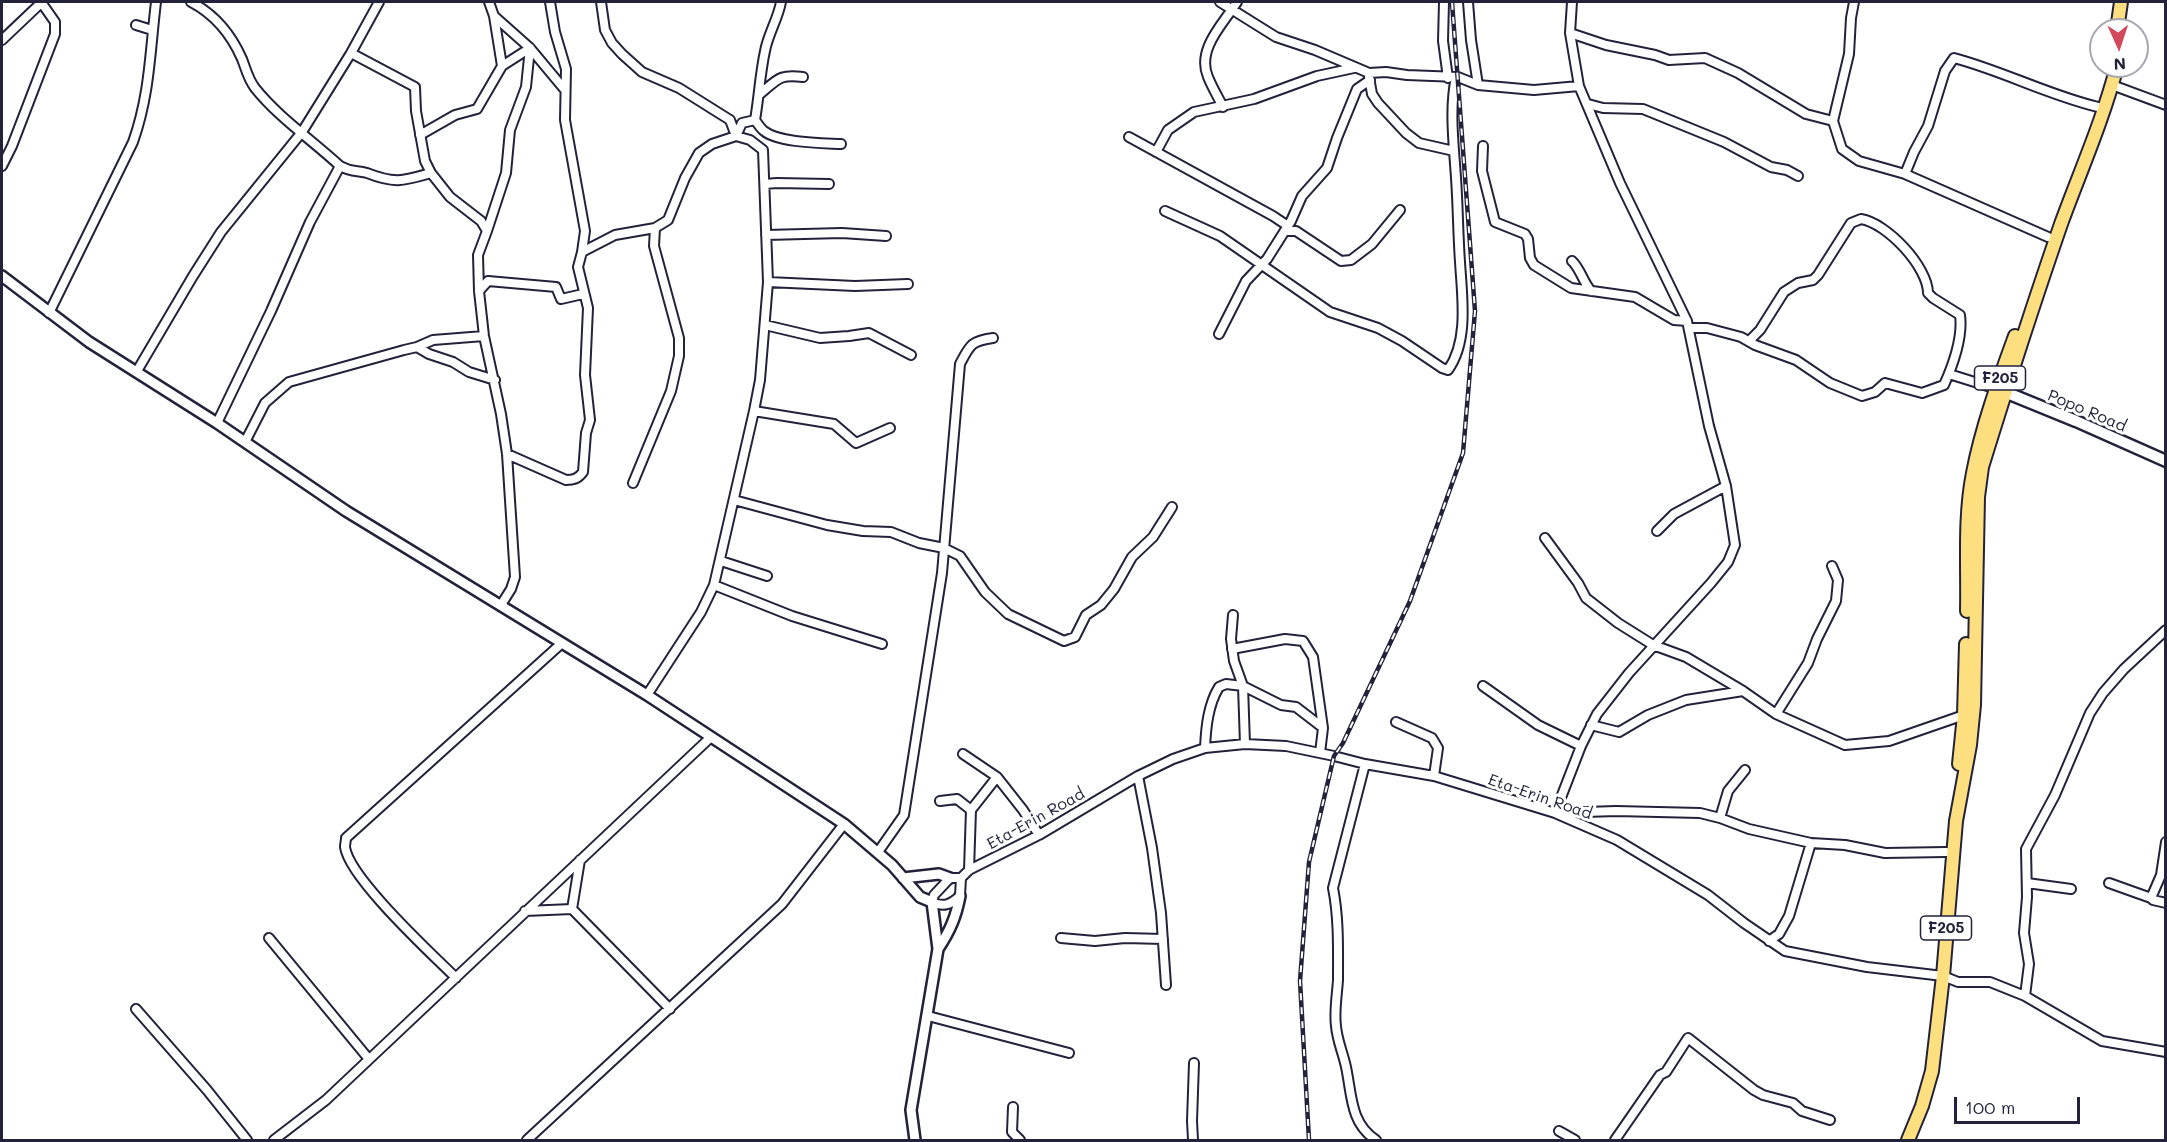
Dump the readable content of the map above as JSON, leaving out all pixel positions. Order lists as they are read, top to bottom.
{
  "streets": {
    "main road": ["F205", "Popo Road"],
    "street": ["Eta-Erin Road"]
  },
  "crossings": [
    ["F205", "Popo Road"],
    ["F205", "Eta-Erin Road"]
  ],
  "scale_bar": "100 m",
  "north": "bottom"
}
